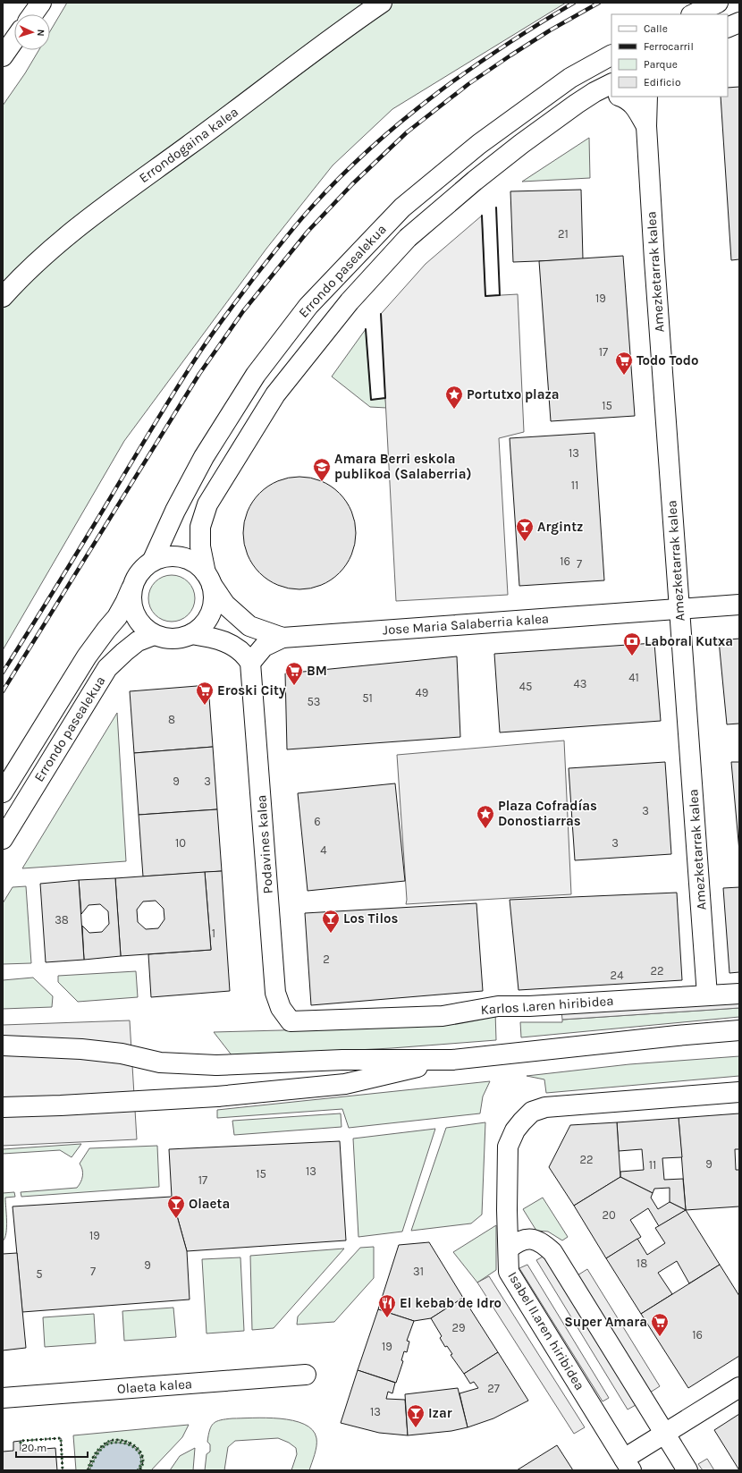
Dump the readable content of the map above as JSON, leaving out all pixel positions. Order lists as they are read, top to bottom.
{
  "streets": {
    "main road": [
      "Errondogaina kalea",
      "Errondo pasealekua",
      "Amezketarrak kalea",
      "Jose Maria Salaberria kalea",
      "Podavines kalea",
      "Karlos I.aren hiribidea",
      "Isabel II.aren hiribidea",
      "Olaeta kalea"
    ]
  },
  "crossings": [
    ["Errondo pasealekua", "Jose Maria Salaberria kalea"],
    ["Amezketarrak kalea", "Jose Maria Salaberria kalea"],
    ["Amezketarrak kalea", "Karlos I.aren hiribidea"],
    ["Podavines kalea", "Karlos I.aren hiribidea"]
  ],
  "places": {
    "supermarket": [
      "Todo Todo",
      "BM",
      "Eroski City",
      "Super Amara"
    ],
    "place": ["Portutxo plaza", "Plaza Cofradías Donostiarras"],
    "school or university": ["Amara Berri eskola publikoa (Salaberria)"],
    "bar": [
      "Argintz",
      "Los Tilos",
      "Olaeta",
      "Izar"
    ],
    "bank": ["Laboral Kutxa"],
    "restaurant": ["El kebab de Idro"]
  },
  "house_numbers": [
    "21",
    "19",
    "17",
    "15",
    "13",
    "11",
    "16",
    "7",
    "41",
    "43",
    "45",
    "49",
    "51",
    "53",
    "8",
    "9",
    "3",
    "3",
    "6",
    "10",
    "3",
    "4",
    "38",
    "1",
    "2",
    "22",
    "24",
    "22",
    "9",
    "11",
    "13",
    "15",
    "17",
    "20",
    "19",
    "18",
    "9",
    "7",
    "31",
    "5",
    "29",
    "16",
    "19",
    "27",
    "13"
  ],
  "legend": [
    "Calle",
    "Ferrocarril",
    "Parque",
    "Edificio"
  ],
  "scale_bar": "20 m",
  "north": "right"
}
